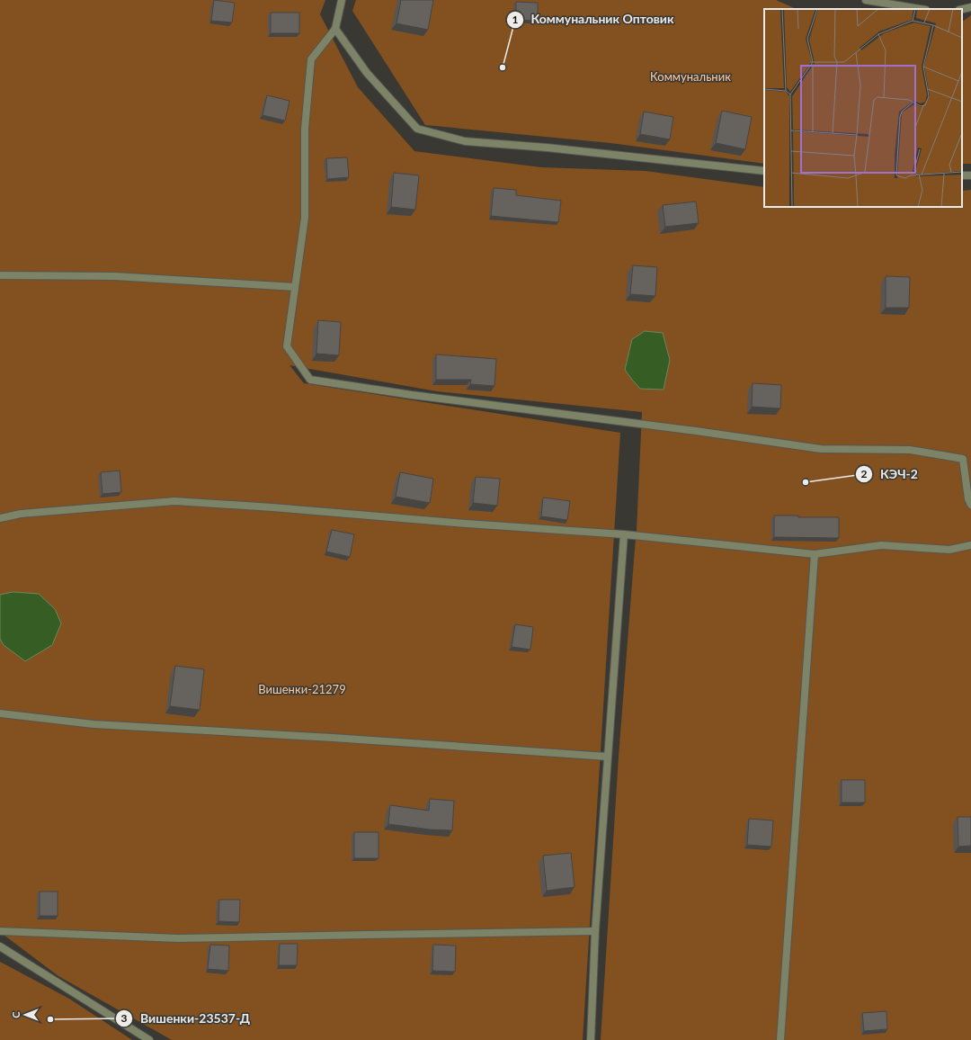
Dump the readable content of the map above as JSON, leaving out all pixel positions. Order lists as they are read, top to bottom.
{
  "parks": ["Коммунальник", "Вишенки-21279"],
  "places": ["Коммунальник Оптовик", "КЭЧ-2", "Вишенки-23537-Д"],
  "north": "left"
}
